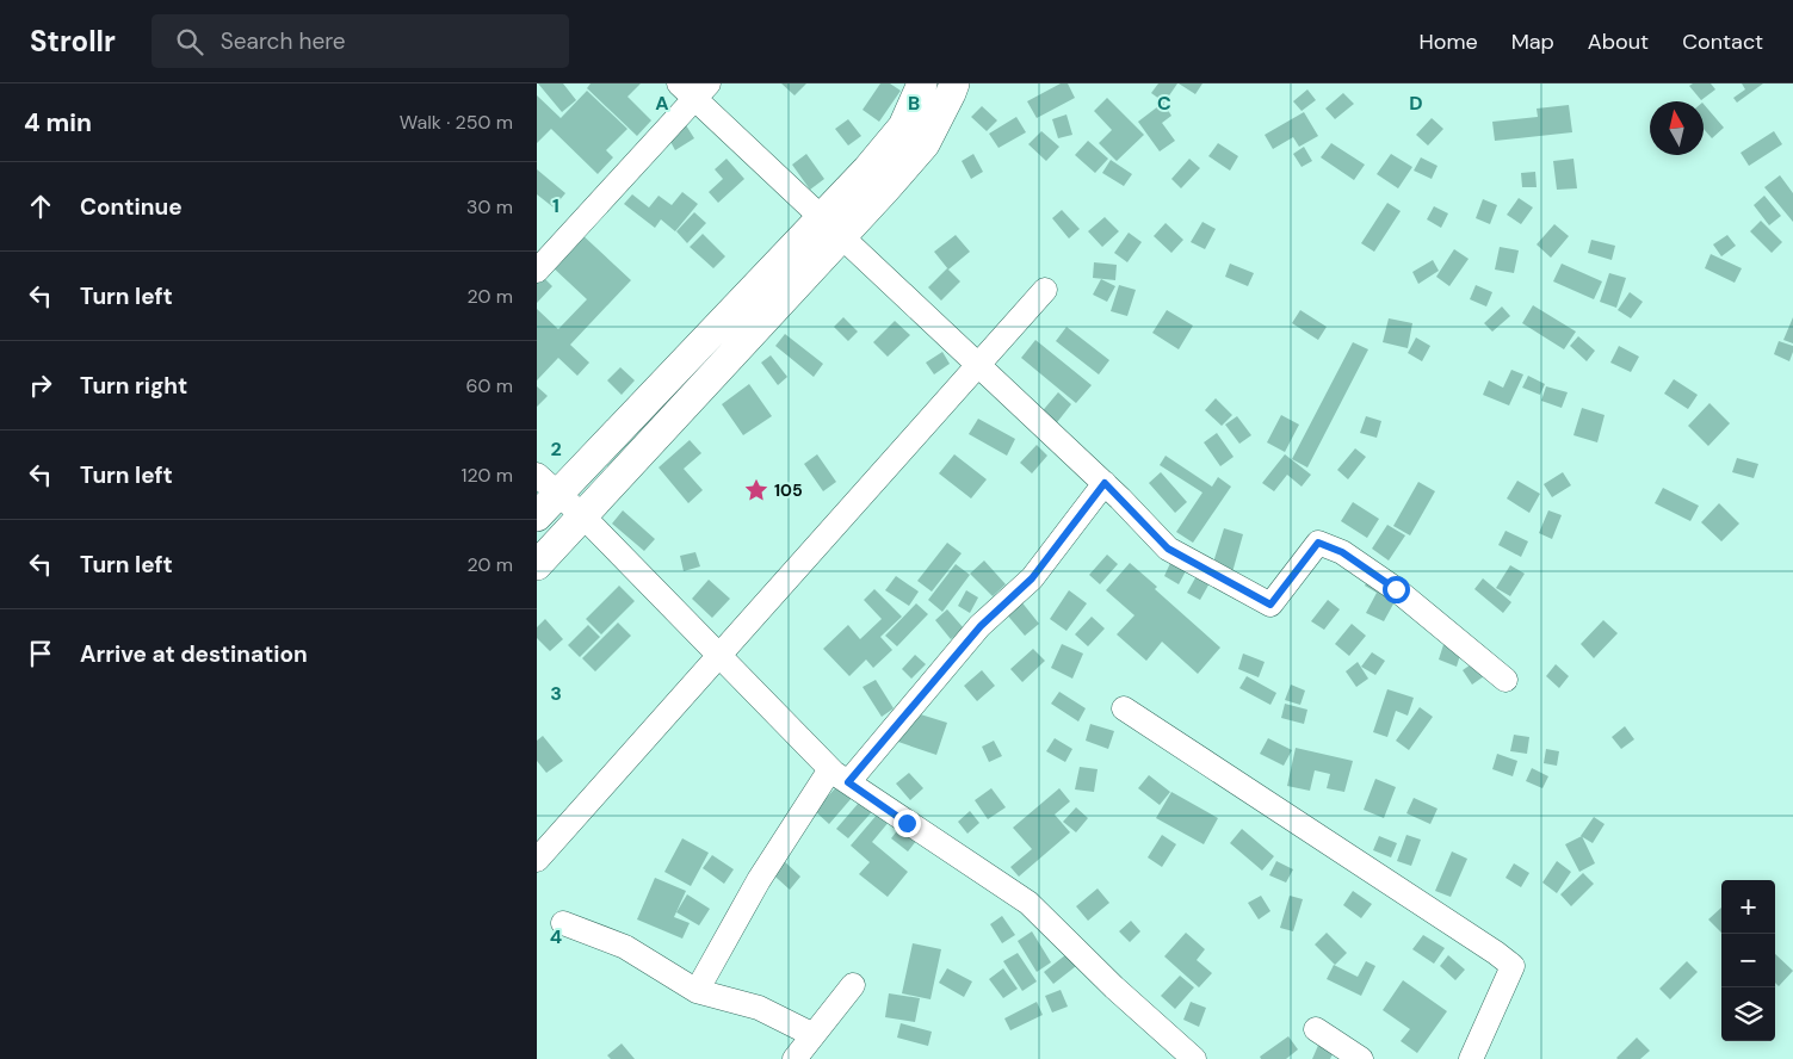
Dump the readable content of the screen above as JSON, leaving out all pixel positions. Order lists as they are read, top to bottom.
{
  "places": {
    "place": ["105"]
  },
  "north": "top",
  "page": {
    "header": "Strollr",
    "search": "Search here",
    "nav": [
      "Home",
      "Map",
      "About",
      "Contact"
    ],
    "heading": ["4 min", "Walk · 250 m"],
    "list": [
      ["Continue", "30 m"],
      ["Turn left", "20 m"],
      ["Turn right", "60 m"],
      ["Turn left", "120 m"],
      ["Turn left", "20 m"],
      "Arrive at destination"
    ],
    "map_buttons": ["+", "−"]
  },
  "grid": {
    "columns": [
      "A",
      "B",
      "C",
      "D"
    ],
    "rows": [
      "1",
      "2",
      "3",
      "4"
    ]
  }
}
